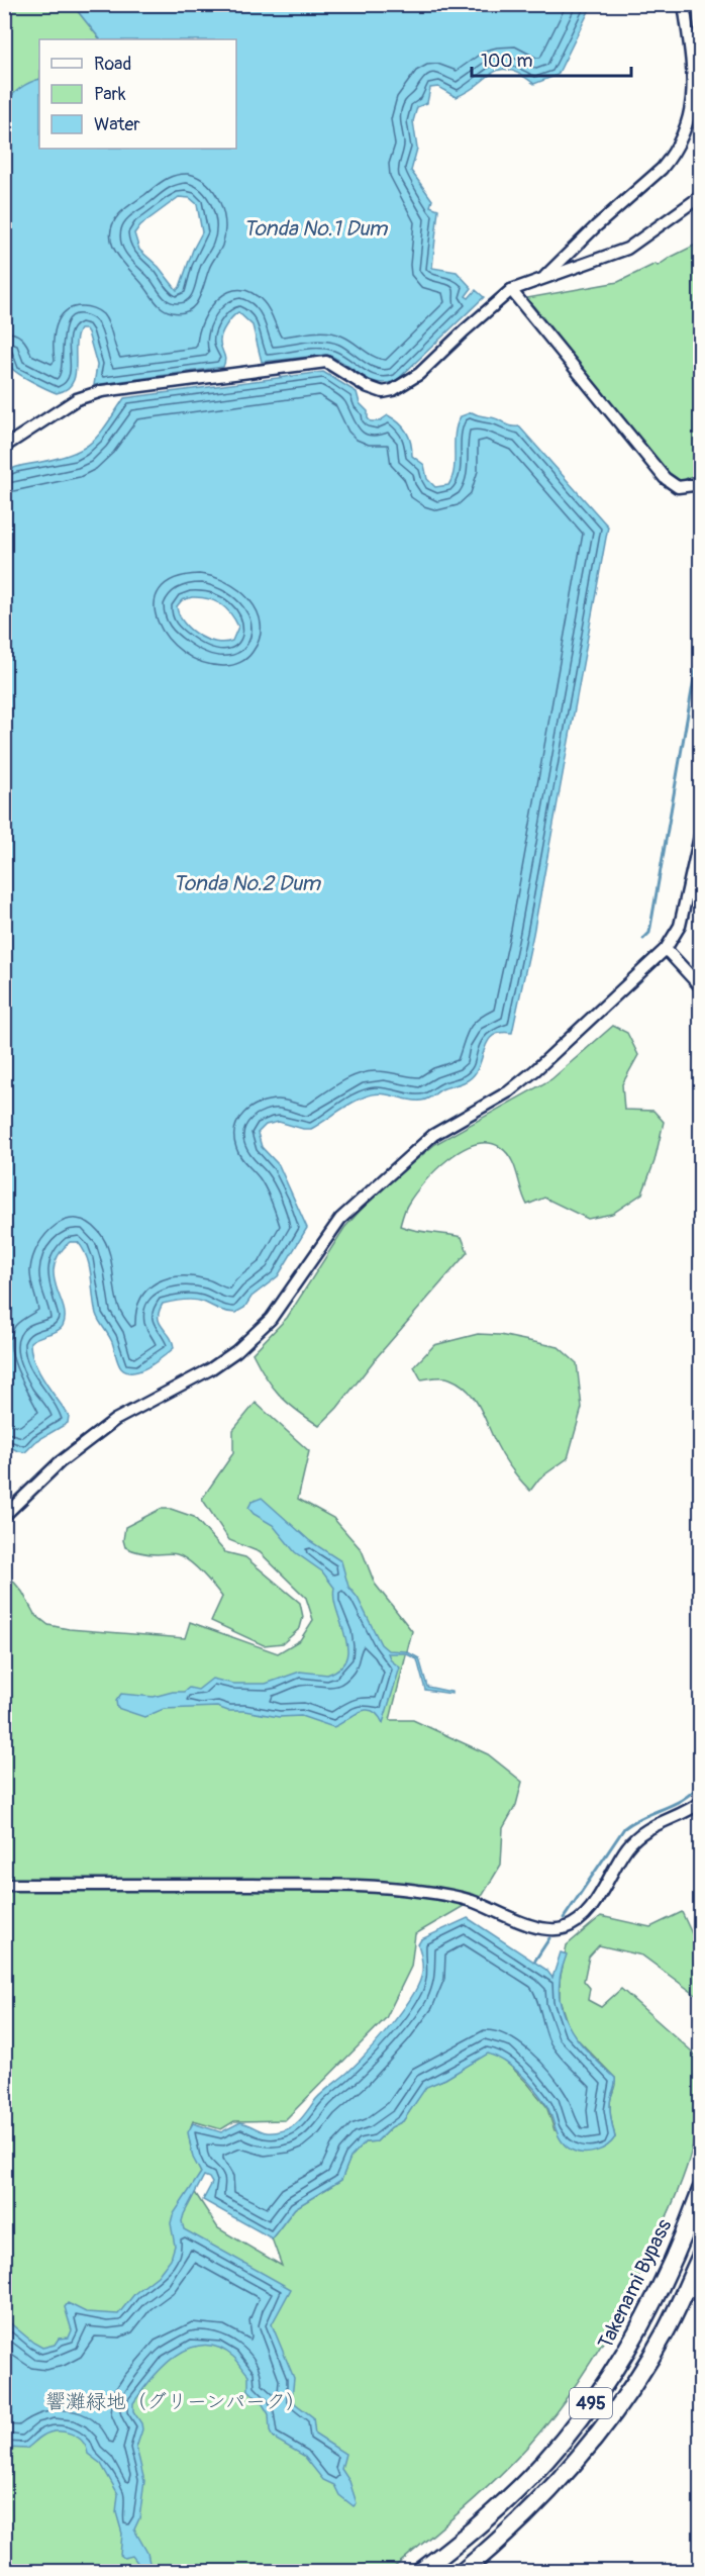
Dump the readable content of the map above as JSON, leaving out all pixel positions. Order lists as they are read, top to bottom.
{
  "streets": {
    "highway": ["Takenami Bypass", "495"]
  },
  "water": ["Tonda No.1 Dum", "Tonda No.2 Dum"],
  "parks": ["響灘緑地（グリーンパーク）"],
  "legend": ["Road", "Park", "Water"],
  "scale_bar": "100 m"
}
